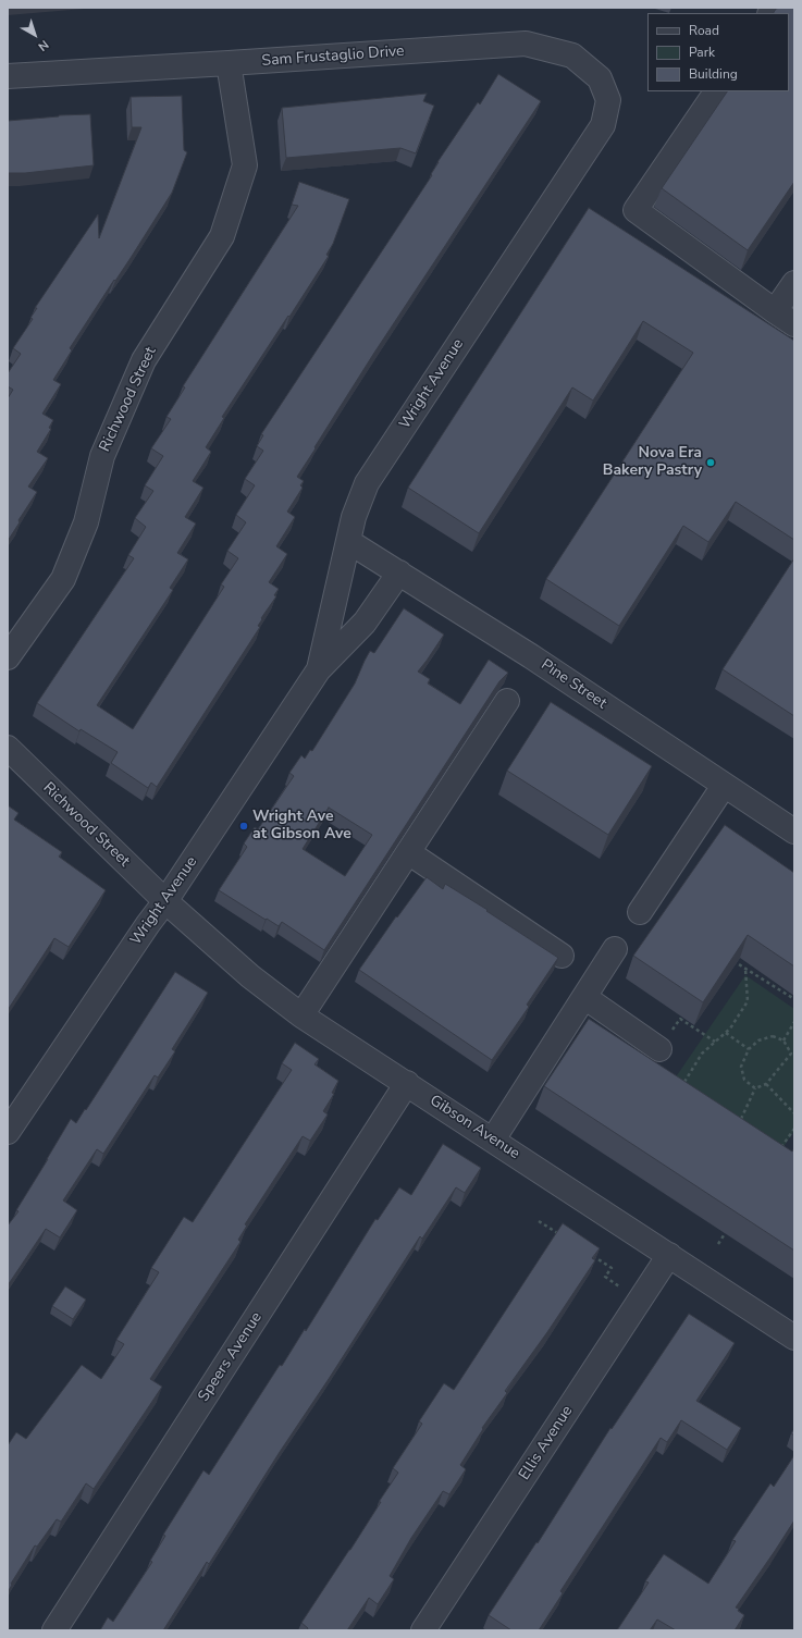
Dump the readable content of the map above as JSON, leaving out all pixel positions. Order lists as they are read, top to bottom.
{
  "streets": {
    "street": [
      "Sam Frustaglio Drive",
      "Wright Avenue",
      "Richwood Street",
      "Pine Street",
      "Gibson Avenue",
      "Speers Avenue",
      "Ellis Avenue"
    ]
  },
  "crossings": [
    ["Sam Frustaglio Drive", "Wright Avenue"],
    ["Sam Frustaglio Drive", "Richwood Street"],
    ["Wright Avenue", "Richwood Street"],
    ["Wright Avenue", "Pine Street"],
    ["Wright Avenue", "Gibson Avenue"],
    ["Richwood Street", "Gibson Avenue"],
    ["Gibson Avenue", "Speers Avenue"],
    ["Gibson Avenue", "Ellis Avenue"]
  ],
  "places": ["Nova Era Bakery Pastry", "Wright Ave at Gibson Ave"],
  "legend": ["Road", "Park", "Building"],
  "north": "bottom right"
}
